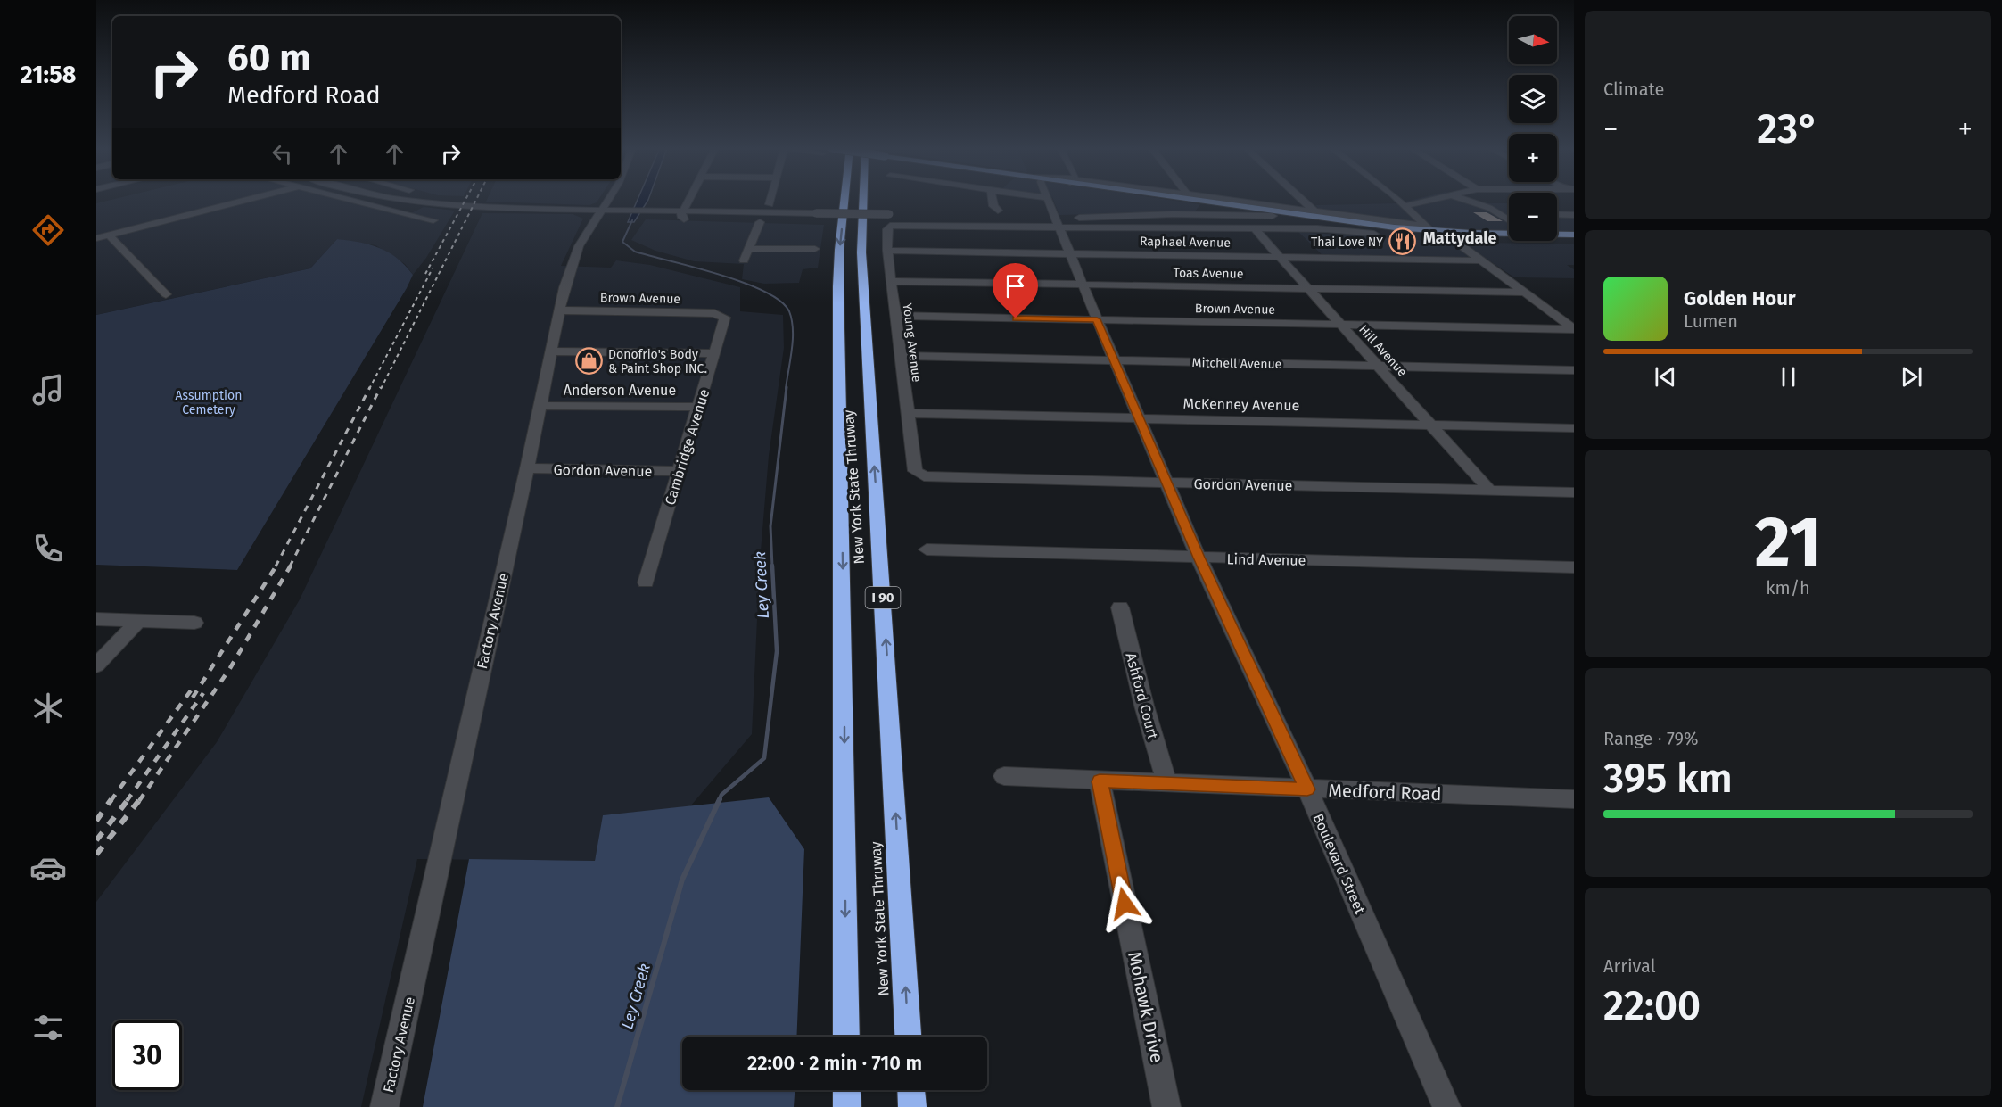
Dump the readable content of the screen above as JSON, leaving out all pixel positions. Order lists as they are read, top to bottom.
{
  "streets": {
    "highway": ["New York State Thruway", "I 90"],
    "street": [
      "Raphael Avenue",
      "Toas Avenue",
      "Brown Avenue",
      "Young Avenue",
      "Hill Avenue",
      "Mitchell Avenue",
      "Anderson Avenue",
      "McKenney Avenue",
      "Cambridge Avenue",
      "Gordon Avenue",
      "Lind Avenue",
      "Factory Avenue",
      "Ashford Court",
      "Medford Road",
      "Boulevard Street",
      "Mohawk Drive"
    ]
  },
  "crossings": [
    ["Raphael Avenue", "Young Avenue"],
    ["Raphael Avenue", "Hill Avenue"],
    ["Raphael Avenue", "Boulevard Street"],
    ["Toas Avenue", "Young Avenue"],
    ["Toas Avenue", "Hill Avenue"],
    ["Toas Avenue", "Boulevard Street"],
    ["Brown Avenue", "Young Avenue"],
    ["Brown Avenue", "Hill Avenue"],
    ["Brown Avenue", "Cambridge Avenue"],
    ["Brown Avenue", "Factory Avenue"],
    ["Brown Avenue", "Boulevard Street"],
    ["Young Avenue", "Mitchell Avenue"],
    ["Young Avenue", "McKenney Avenue"],
    ["Young Avenue", "Gordon Avenue"],
    ["Hill Avenue", "Mitchell Avenue"],
    ["Hill Avenue", "McKenney Avenue"],
    ["Hill Avenue", "Gordon Avenue"],
    ["Mitchell Avenue", "Boulevard Street"],
    ["Anderson Avenue", "Cambridge Avenue"],
    ["Anderson Avenue", "Factory Avenue"],
    ["McKenney Avenue", "Boulevard Street"],
    ["Cambridge Avenue", "Gordon Avenue"],
    ["Gordon Avenue", "Factory Avenue"],
    ["Gordon Avenue", "Boulevard Street"],
    ["Lind Avenue", "Boulevard Street"],
    ["Ashford Court", "Medford Road"],
    ["Medford Road", "Boulevard Street"],
    ["Medford Road", "Mohawk Drive"]
  ],
  "districts": ["Mattydale"],
  "water": ["Ley Creek"],
  "parks": ["Assumption Cemetery"],
  "places": {
    "restaurant": ["Thai Love NY"],
    "shop": ["Donofrio's Body & Paint Shop INC."]
  },
  "north": "right",
  "page": {
    "tabs": "21:58",
    "tile": [
      "Climate",
      ["21", "km/h"],
      ["Range · 79%", "395 km"],
      ["Arrival", "22:00"]
    ],
    "map_buttons": ["+", "−"],
    "turn": ["60 m", "Medford Road"],
    "heat": ["−", "23°", "+"],
    "song": ["Golden Hour", "Lumen"],
    "limit": "30",
    "trip": "22:00 · 2 min · 710 m"
  }
}
